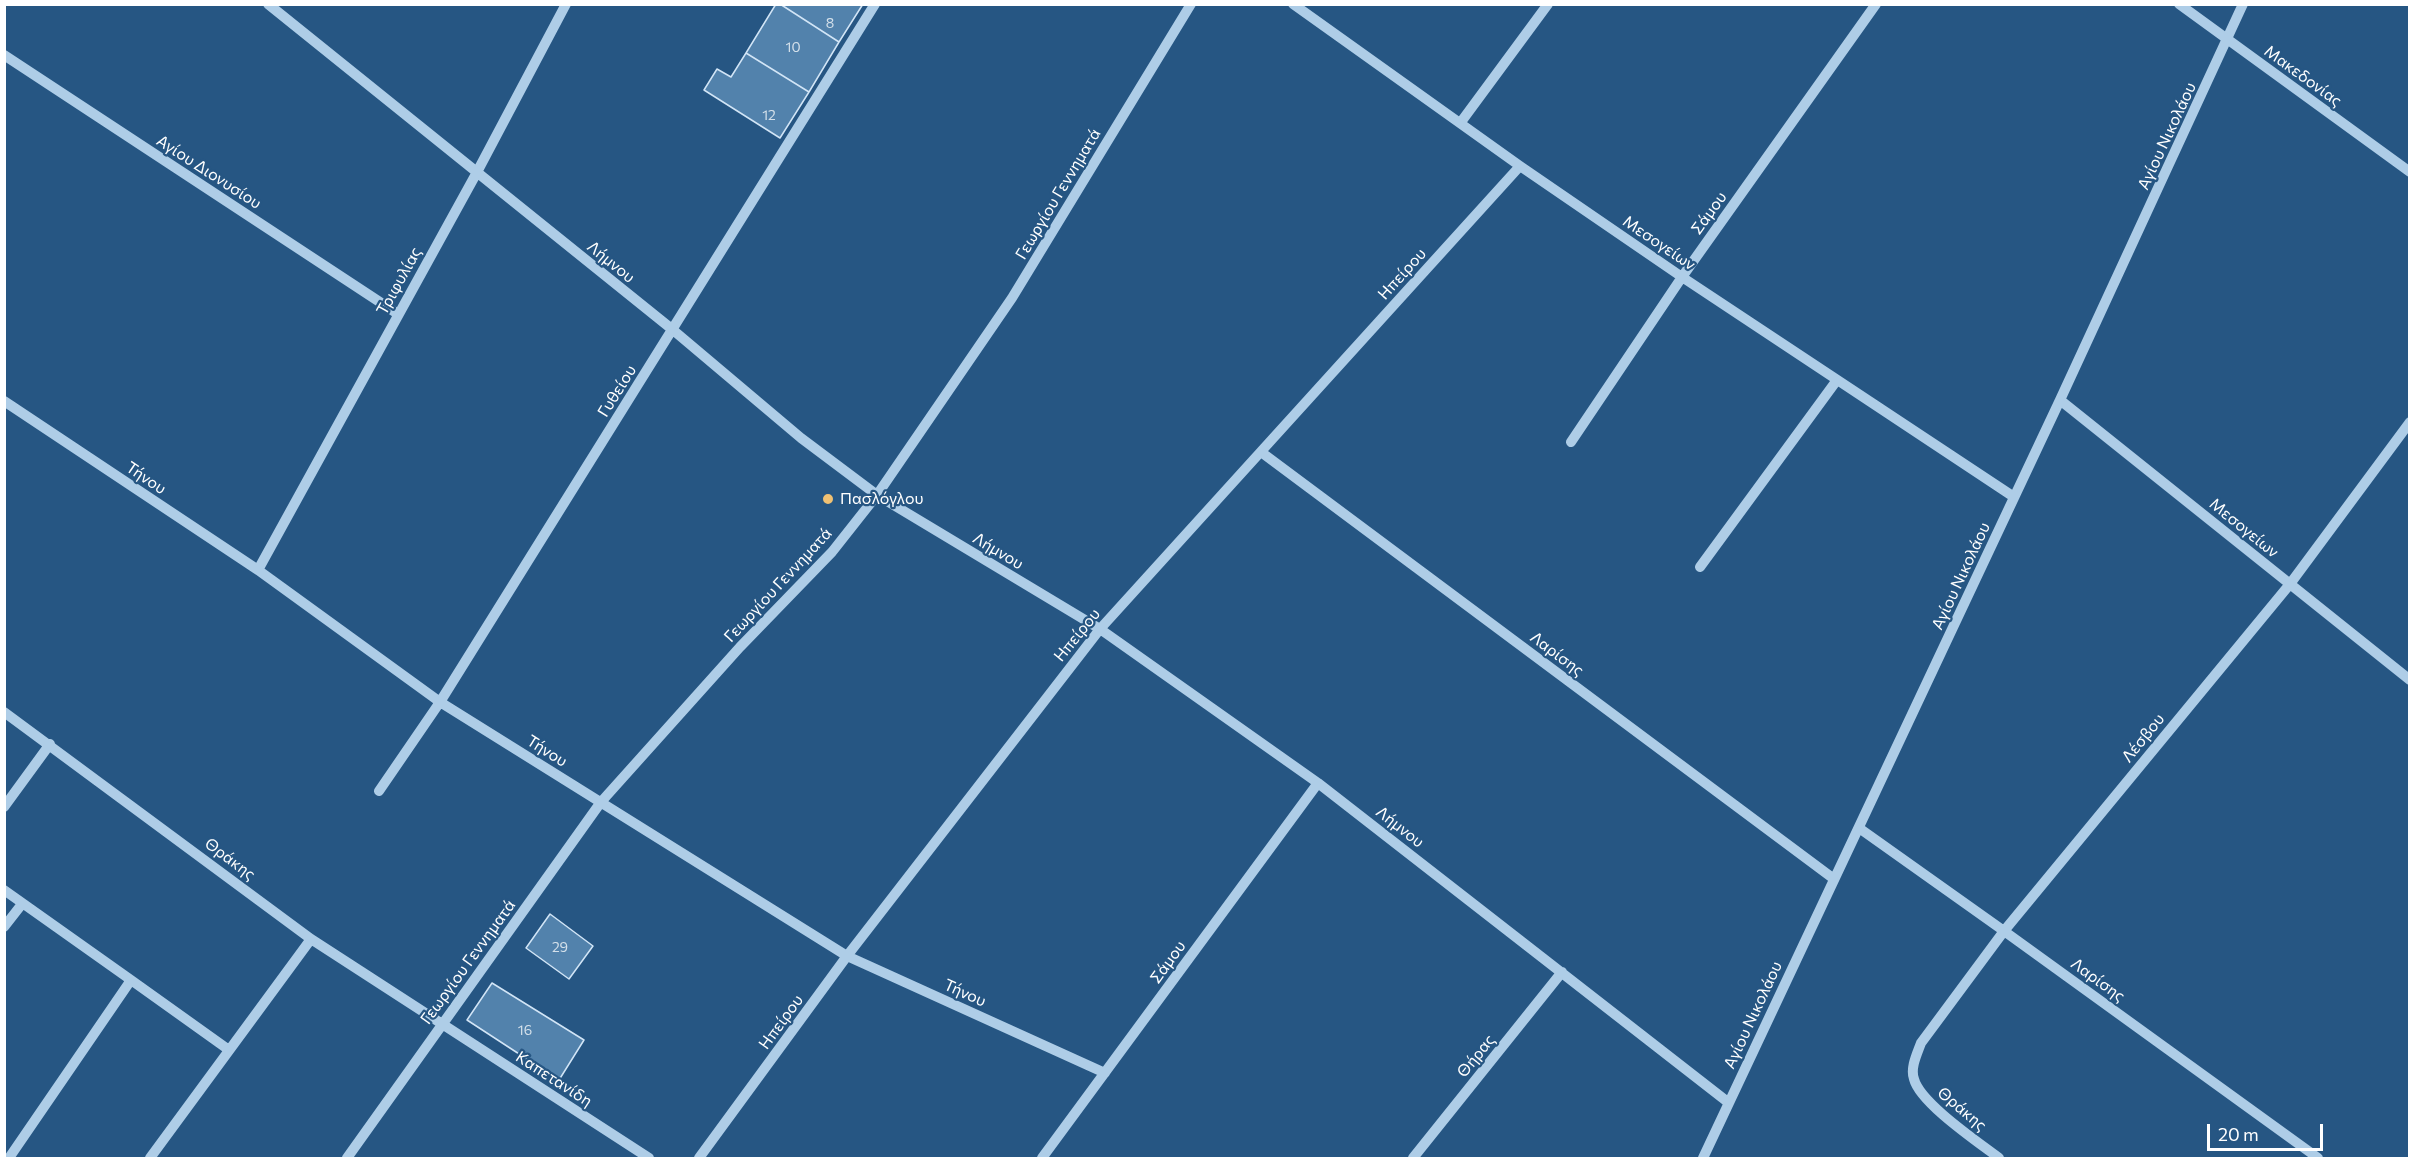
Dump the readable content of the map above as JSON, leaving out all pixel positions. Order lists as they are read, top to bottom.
{
  "streets": {
    "street": [
      "Μακεδονίας",
      "Αγίου Νικολάου",
      "Αγίου Διονυσίου",
      "Γεωργίου Γεννηματά",
      "Σάμου",
      "Μεσογείων",
      "Λήμνου",
      "Ηπείρου",
      "Τριφυλίας",
      "Γυθείου",
      "Τήνου",
      "Λαρίσης",
      "Λέσβου",
      "Θράκης",
      "Θήρας",
      "Καπετανίδη"
    ]
  },
  "crossings": [
    ["Μακεδονίας", "Αγίου Νικολάου"],
    ["Αγίου Νικολάου", "Μεσογείων"],
    ["Αγίου Νικολάου", "Λήμνου"],
    ["Αγίου Νικολάου", "Λαρίσης"],
    ["Αγίου Διονυσίου", "Τριφυλίας"],
    ["Γεωργίου Γεννηματά", "Λήμνου"],
    ["Γεωργίου Γεννηματά", "Τήνου"],
    ["Γεωργίου Γεννηματά", "Θράκης"],
    ["Γεωργίου Γεννηματά", "Καπετανίδη"],
    ["Σάμου", "Μεσογείων"],
    ["Σάμου", "Λήμνου"],
    ["Σάμου", "Τήνου"],
    ["Μεσογείων", "Ηπείρου"],
    ["Μεσογείων", "Λέσβου"],
    ["Λήμνου", "Ηπείρου"],
    ["Λήμνου", "Τριφυλίας"],
    ["Λήμνου", "Γυθείου"],
    ["Λήμνου", "Θήρας"],
    ["Ηπείρου", "Τήνου"],
    ["Ηπείρου", "Λαρίσης"],
    ["Τριφυλίας", "Τήνου"],
    ["Γυθείου", "Τήνου"],
    ["Λαρίσης", "Λέσβου"],
    ["Λέσβου", "Θράκης"],
    ["Θράκης", "Καπετανίδη"]
  ],
  "places": ["Πασλόγλου"],
  "house_numbers": [
    "8",
    "10",
    "12",
    "29",
    "16"
  ],
  "scale_bar": "20 m"
}
